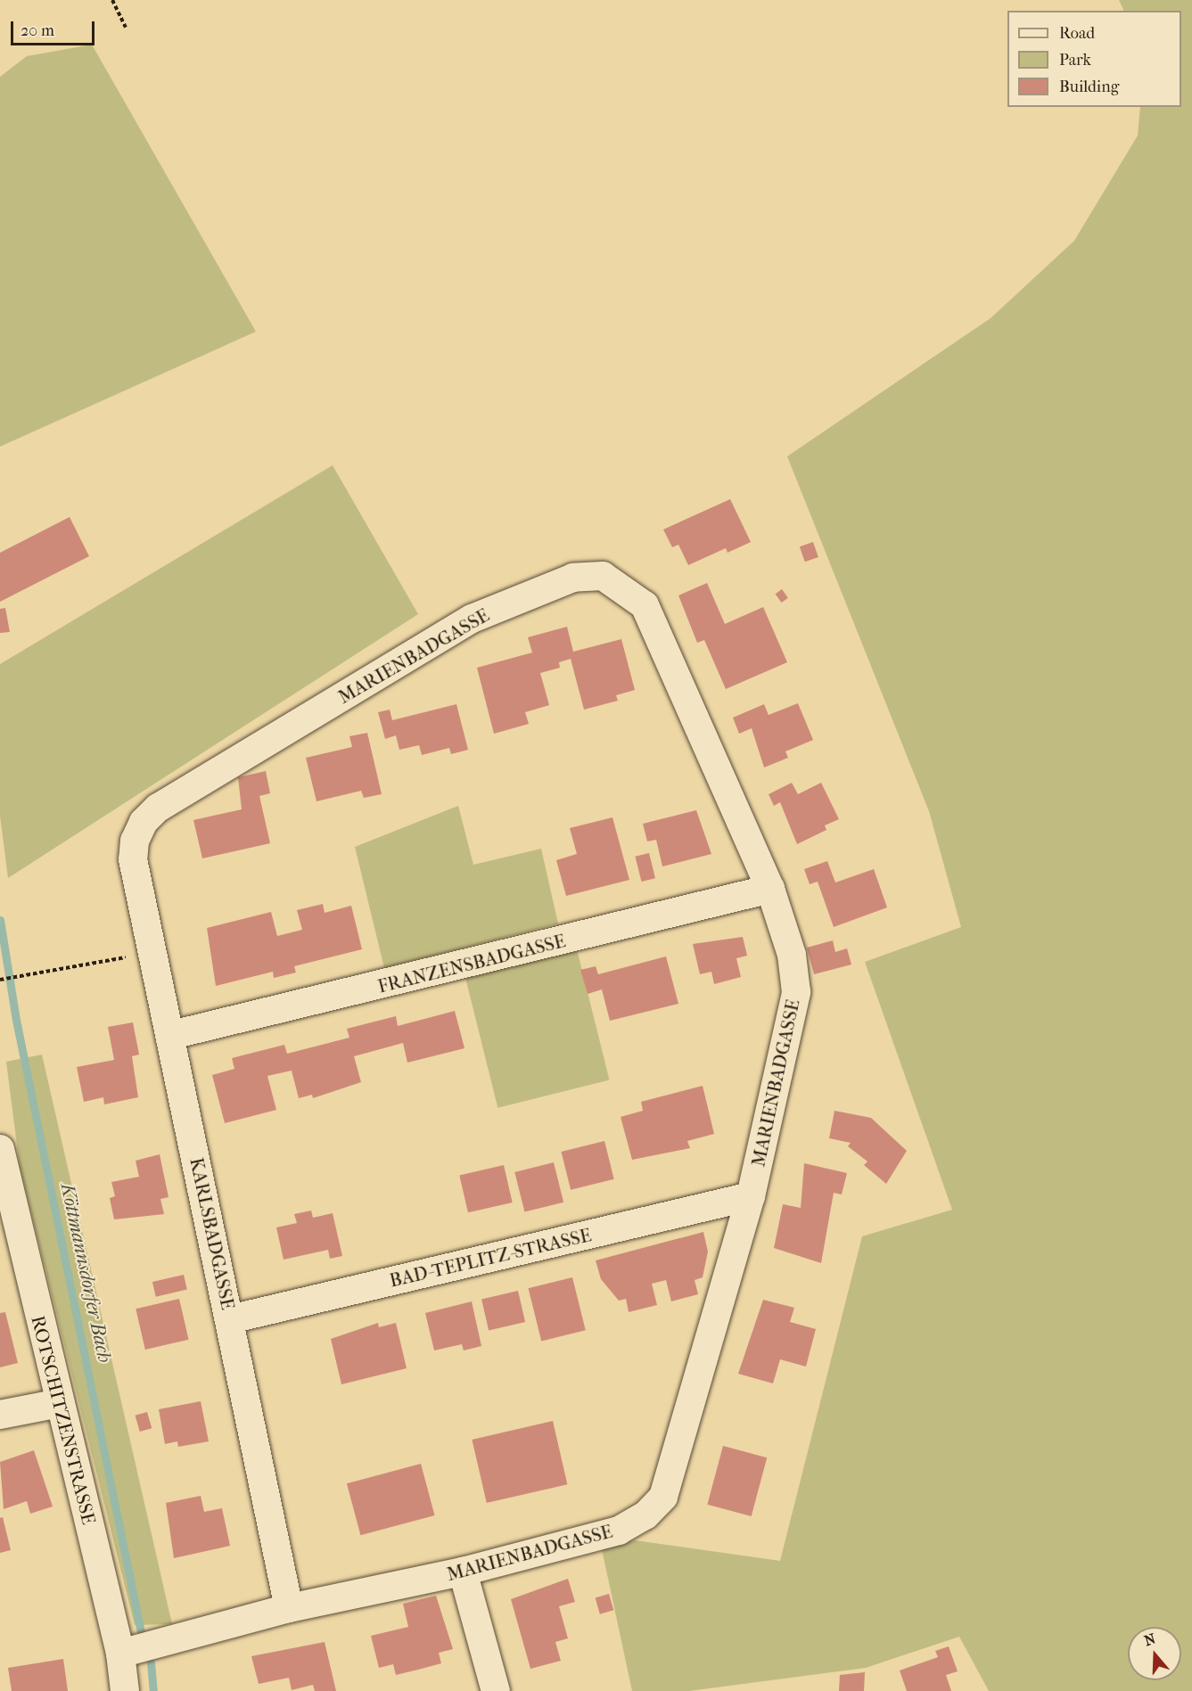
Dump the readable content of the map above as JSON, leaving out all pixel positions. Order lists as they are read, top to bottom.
{
  "streets": {
    "street": [
      "MARIENBADGASSE",
      "FRANZENSBADGASSE",
      "KARLSBADGASSE",
      "BAD-TEPLITZ-STRASSE",
      "ROTSCHITZENSTRASSE"
    ]
  },
  "crossings": [
    ["MARIENBADGASSE", "FRANZENSBADGASSE"],
    ["MARIENBADGASSE", "KARLSBADGASSE"],
    ["MARIENBADGASSE", "BAD-TEPLITZ-STRASSE"],
    ["MARIENBADGASSE", "ROTSCHITZENSTRASSE"],
    ["FRANZENSBADGASSE", "KARLSBADGASSE"],
    ["KARLSBADGASSE", "BAD-TEPLITZ-STRASSE"]
  ],
  "water": ["Köttmannsdorfer Bach"],
  "legend": ["Road", "Park", "Building"],
  "scale_bar": "20 m",
  "north": "top"
}
